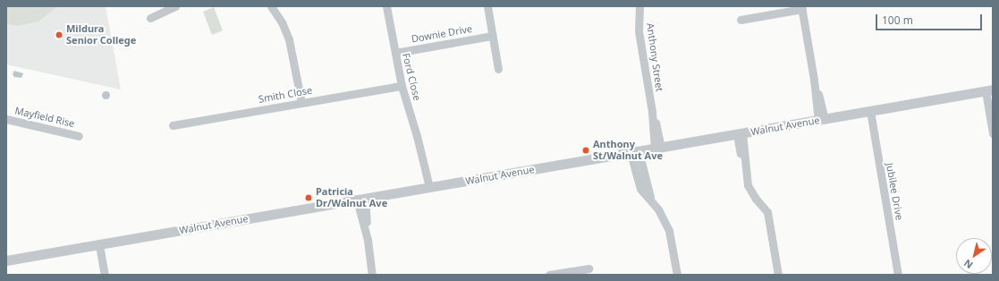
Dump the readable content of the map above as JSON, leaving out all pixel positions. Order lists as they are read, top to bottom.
{
  "streets": {
    "street": [
      "Downie Drive",
      "Anthony Street",
      "Ford Close",
      "Smith Close",
      "Mayfield Rise",
      "Walnut Avenue",
      "Jubilee Drive"
    ]
  },
  "crossings": [
    ["Downie Drive", "Ford Close"],
    ["Anthony Street", "Walnut Avenue"],
    ["Ford Close", "Smith Close"],
    ["Ford Close", "Walnut Avenue"],
    ["Walnut Avenue", "Jubilee Drive"]
  ],
  "places": ["Mildura Senior College", "Anthony St/Walnut Ave", "Patricia Dr/Walnut Ave"],
  "scale_bar": "100 m",
  "north": "bottom left"
}
